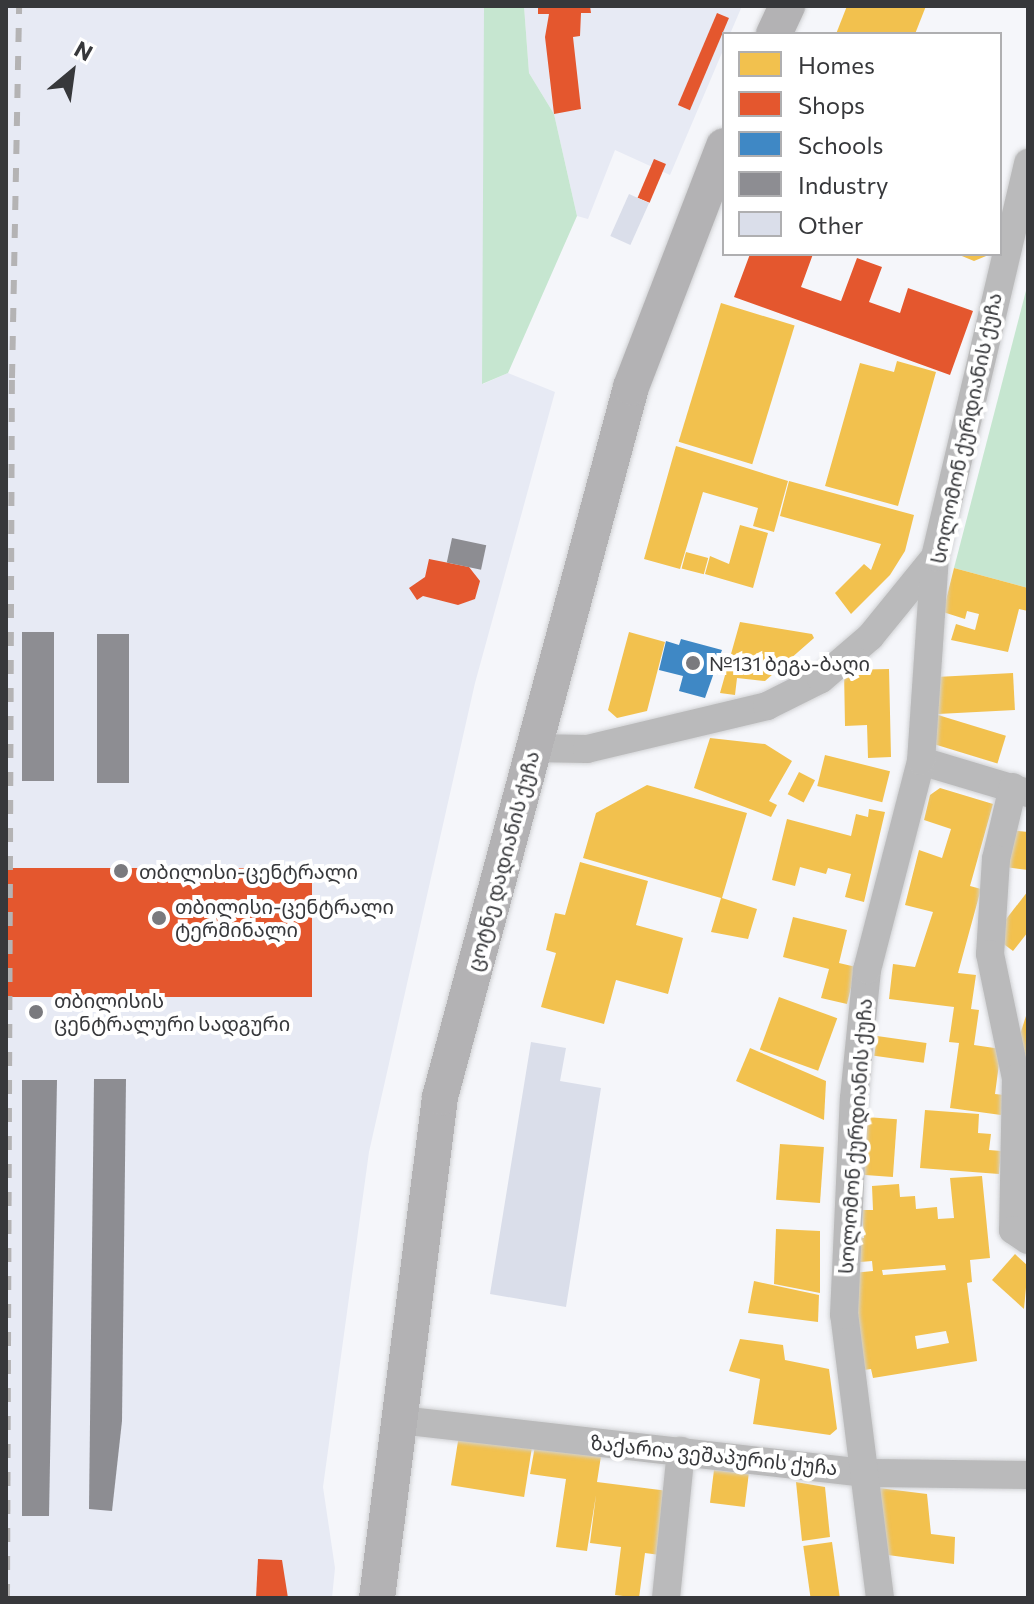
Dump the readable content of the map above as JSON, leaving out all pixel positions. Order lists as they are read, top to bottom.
{
  "streets": {
    "main road": ["ცოტნე დადიანის ქუჩა"],
    "street": ["სოლომონ ქურდიანის ქუჩა", "ზაქარია ვეშაპურის ქუჩა"]
  },
  "crossings": [
    ["სოლომონ ქურდიანის ქუჩა", "ზაქარია ვეშაპურის ქუჩა"],
    ["ცოტნე დადიანის ქუჩა", "ზაქარია ვეშაპურის ქუჩა"]
  ],
  "places": [
    "№131 ბეგა-ბაღი",
    "თბილისი-ცენტრალი",
    "თბილისი-ცენტრალი ტერმინალი",
    "თბილისის ცენტრალური სადგური"
  ],
  "legend": [
    "Homes",
    "Shops",
    "Schools",
    "Industry",
    "Other"
  ],
  "north": "top right"
}
